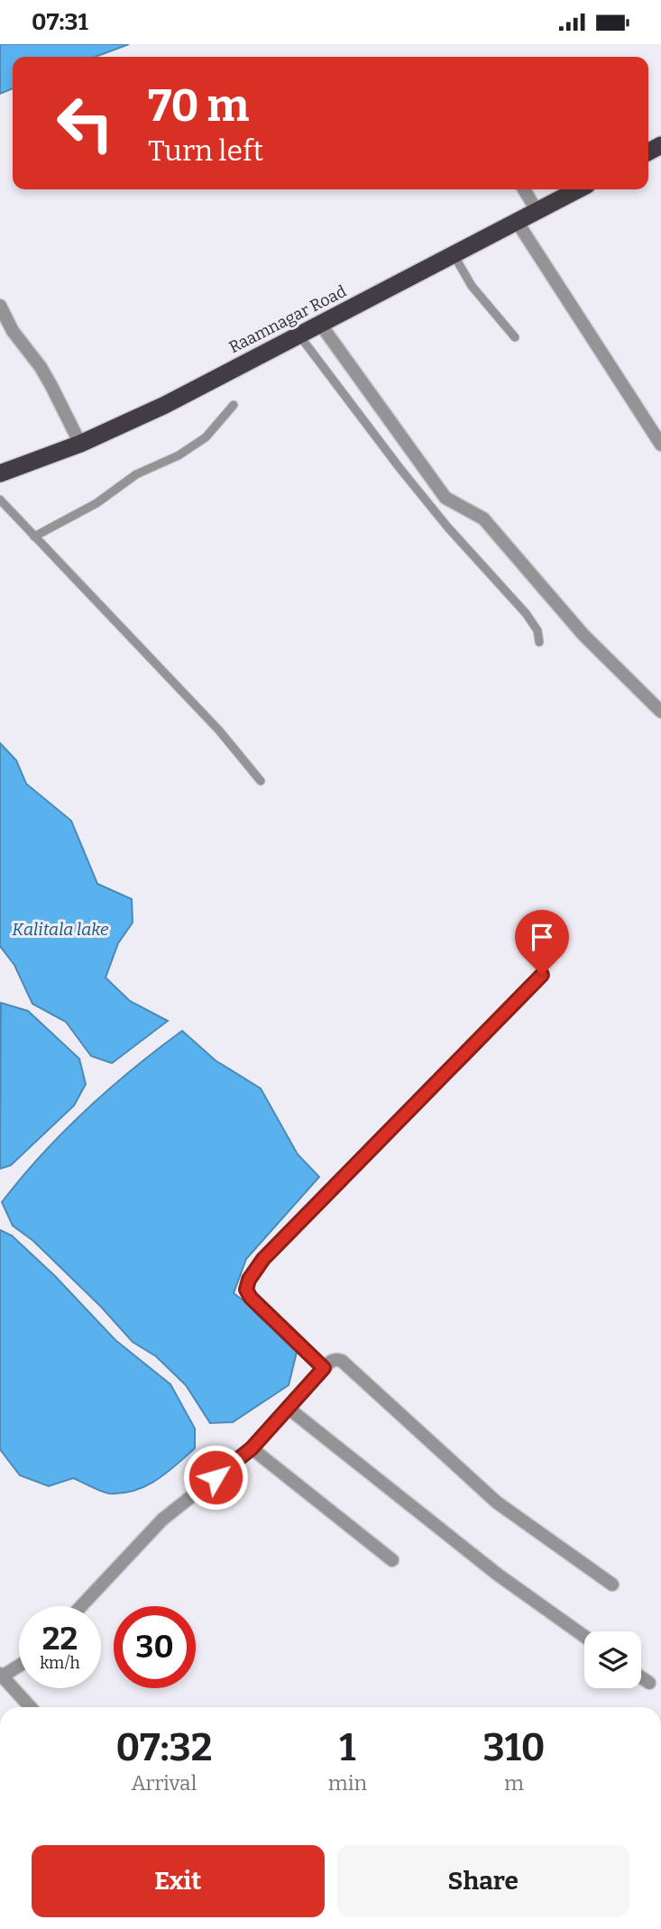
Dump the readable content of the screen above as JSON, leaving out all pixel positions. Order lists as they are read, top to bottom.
{
  "streets": {
    "highway": ["Raamnagar Road"]
  },
  "water": ["Kalitala lake"],
  "page": {
    "status": "07:31",
    "turn": ["70 m", "Turn left"],
    "speed": "22 km/h",
    "limit": "30",
    "eta": [
      "07:32",
      "Arrival",
      "1",
      "min",
      "310",
      "m"
    ],
    "buttons": ["Exit", "Share"]
  }
}
